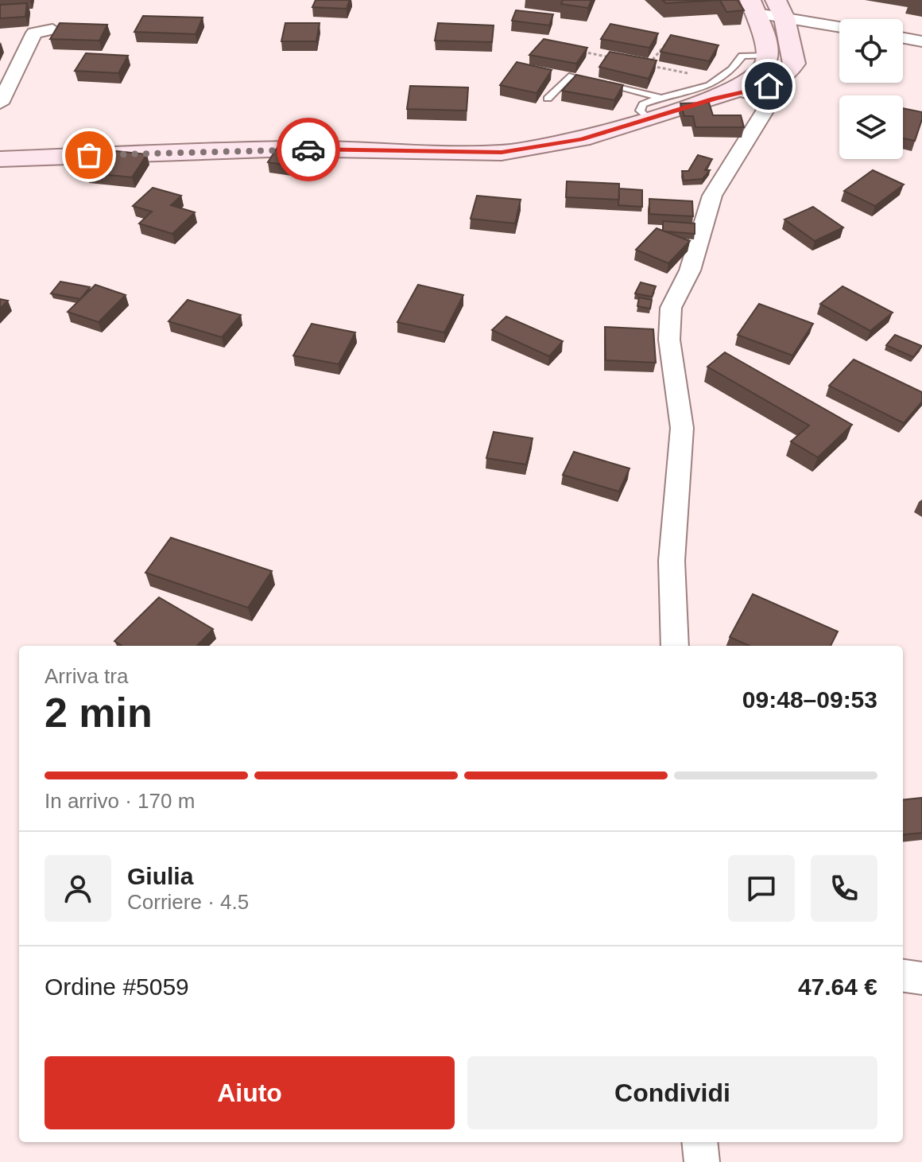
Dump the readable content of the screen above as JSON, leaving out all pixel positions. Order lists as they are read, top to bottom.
{
  "page": {
    "heading": ["2 min", "Arriva tra", "09:48–09:53"],
    "panel": [
      "Giulia",
      "Corriere · 4.5",
      "Ordine #5059",
      "47.64 €"
    ],
    "bar": "In arrivo · 170 m",
    "buttons": ["Aiuto", "Condividi"]
  }
}
